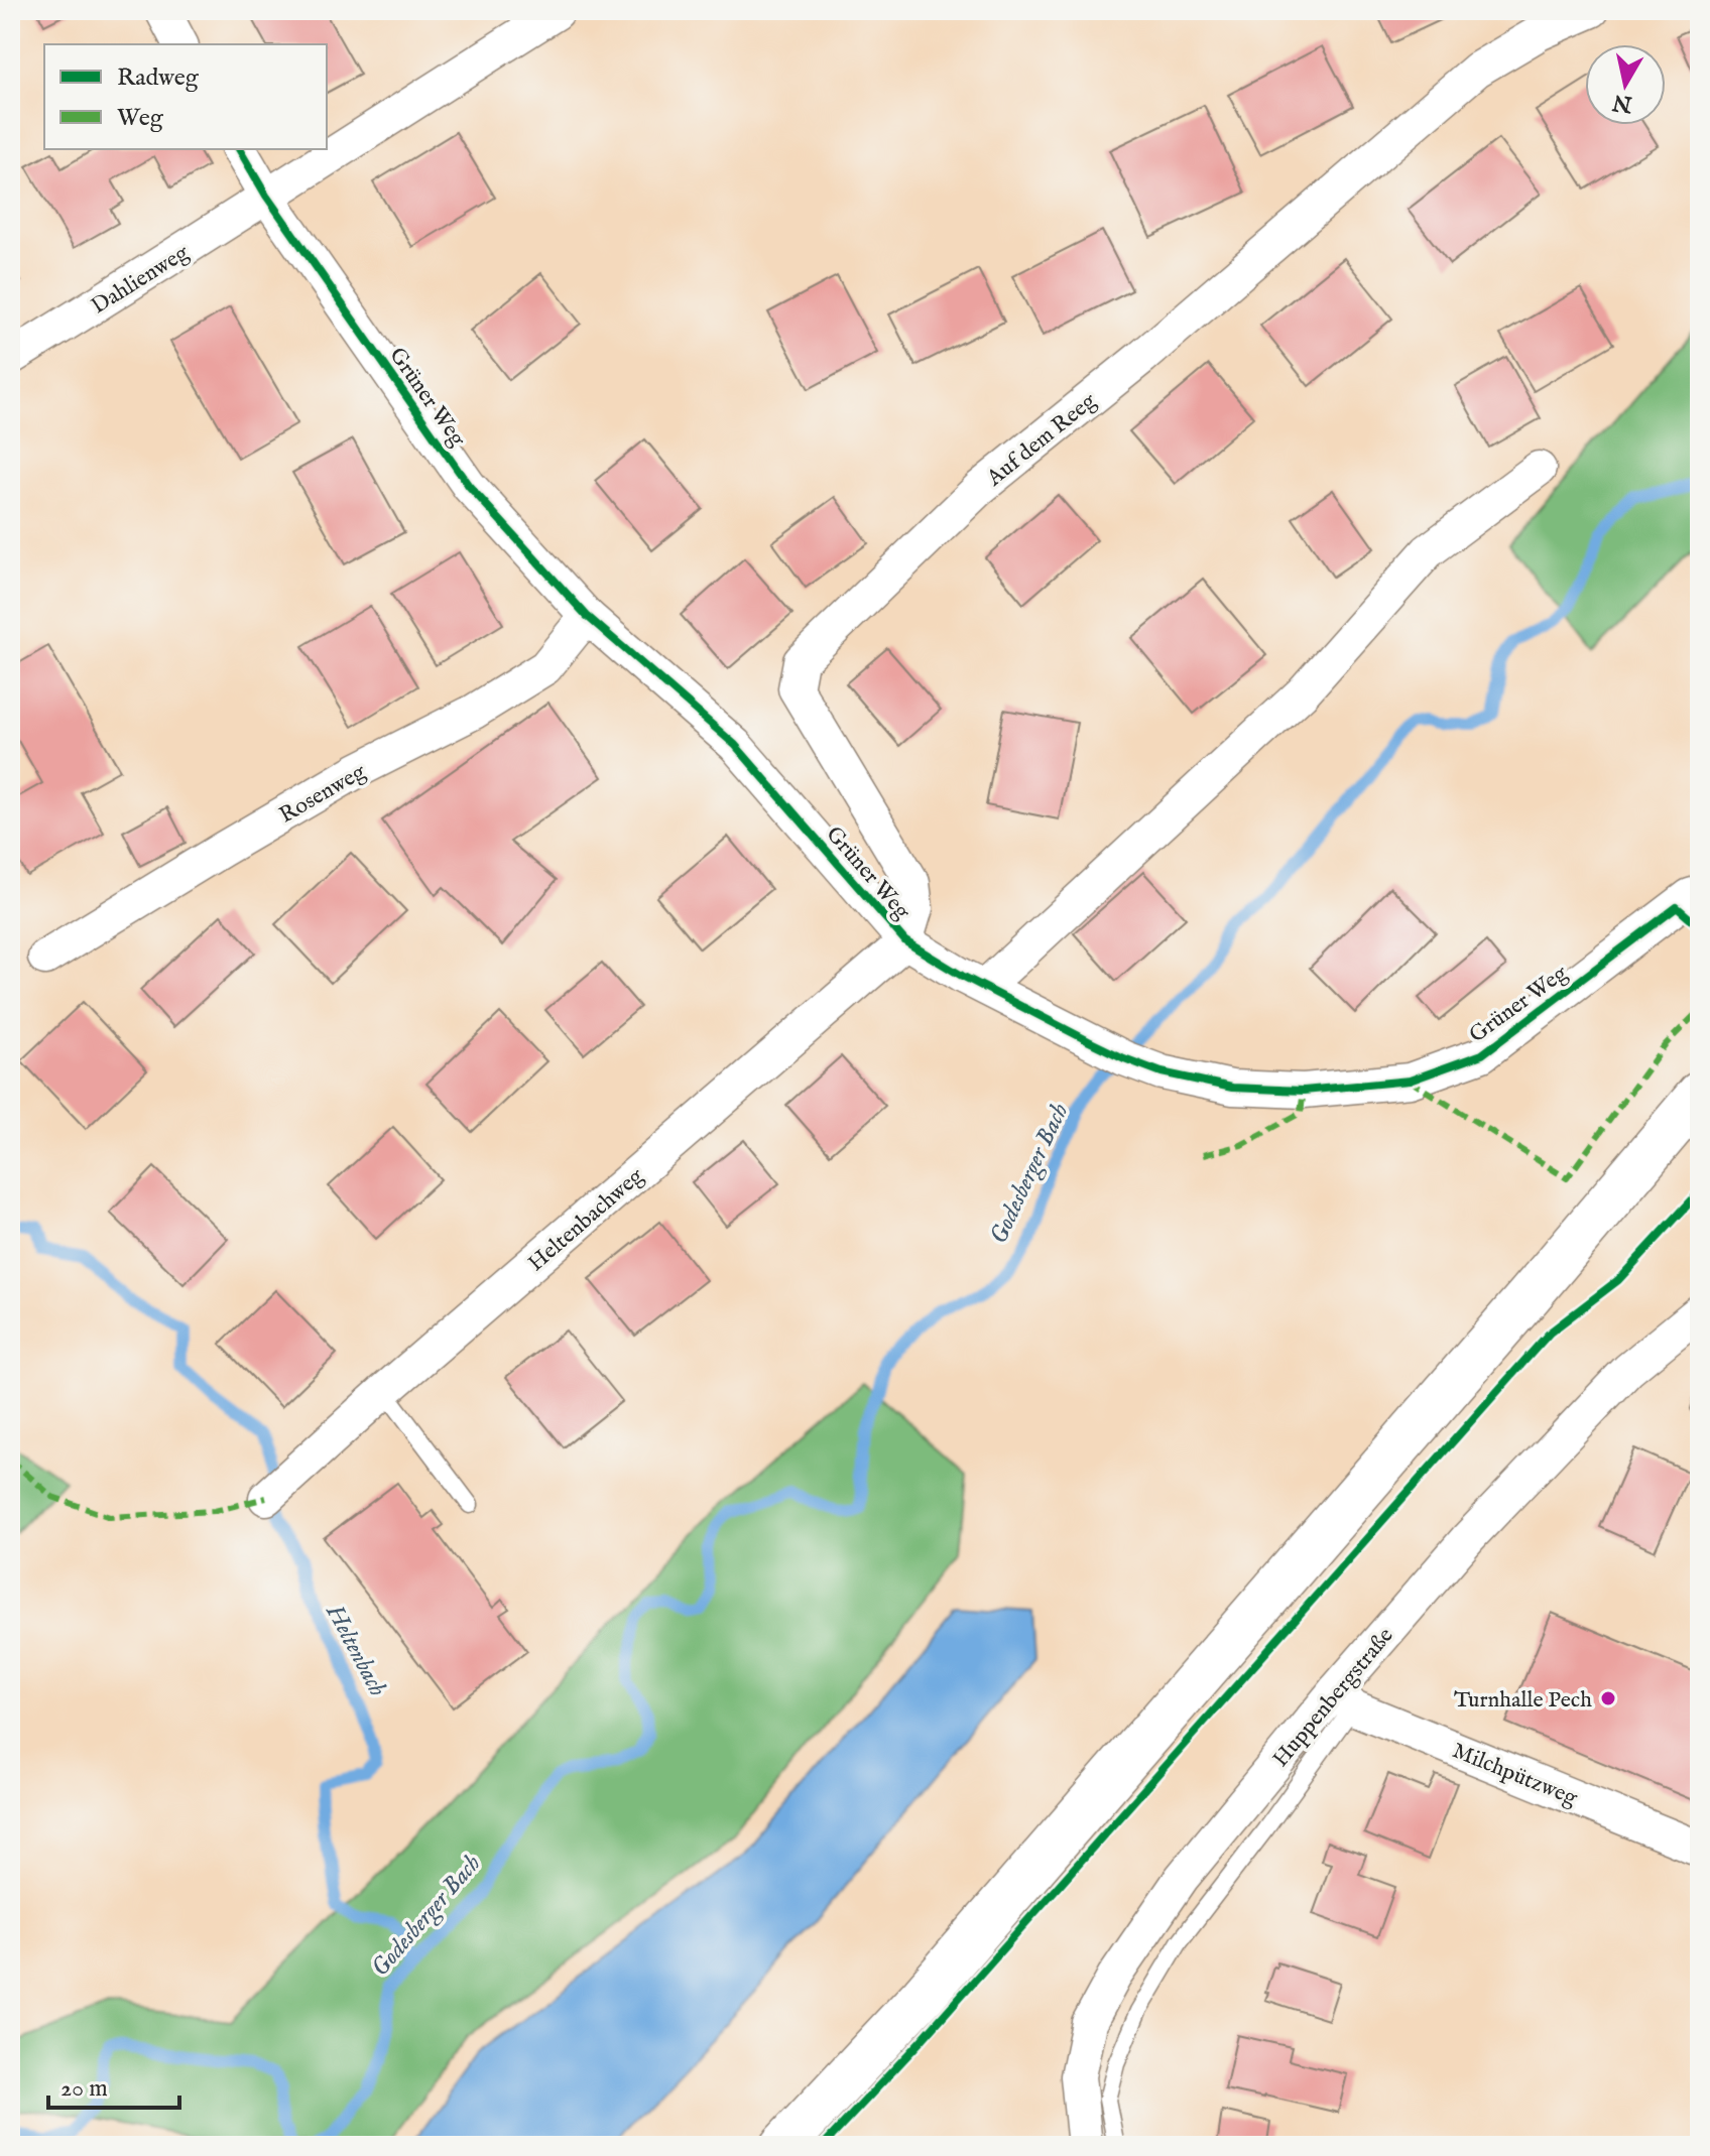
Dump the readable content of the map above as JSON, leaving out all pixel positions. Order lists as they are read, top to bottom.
{
  "streets": {
    "street": [
      "Dahlienweg",
      "Grüner Weg",
      "Auf dem Reeg",
      "Rosenweg",
      "Heltenbachweg",
      "Huppenbergstraße",
      "Milchpützweg"
    ]
  },
  "crossings": [
    ["Dahlienweg", "Grüner Weg"],
    ["Grüner Weg", "Auf dem Reeg"],
    ["Grüner Weg", "Rosenweg"],
    ["Grüner Weg", "Heltenbachweg"],
    ["Auf dem Reeg", "Heltenbachweg"],
    ["Huppenbergstraße", "Milchpützweg"]
  ],
  "water": ["Godesberger Bach", "Heltenbach"],
  "places": ["Turnhalle Pech"],
  "legend": ["Radweg", "Weg"],
  "scale_bar": "20 m",
  "north": "bottom"
}
